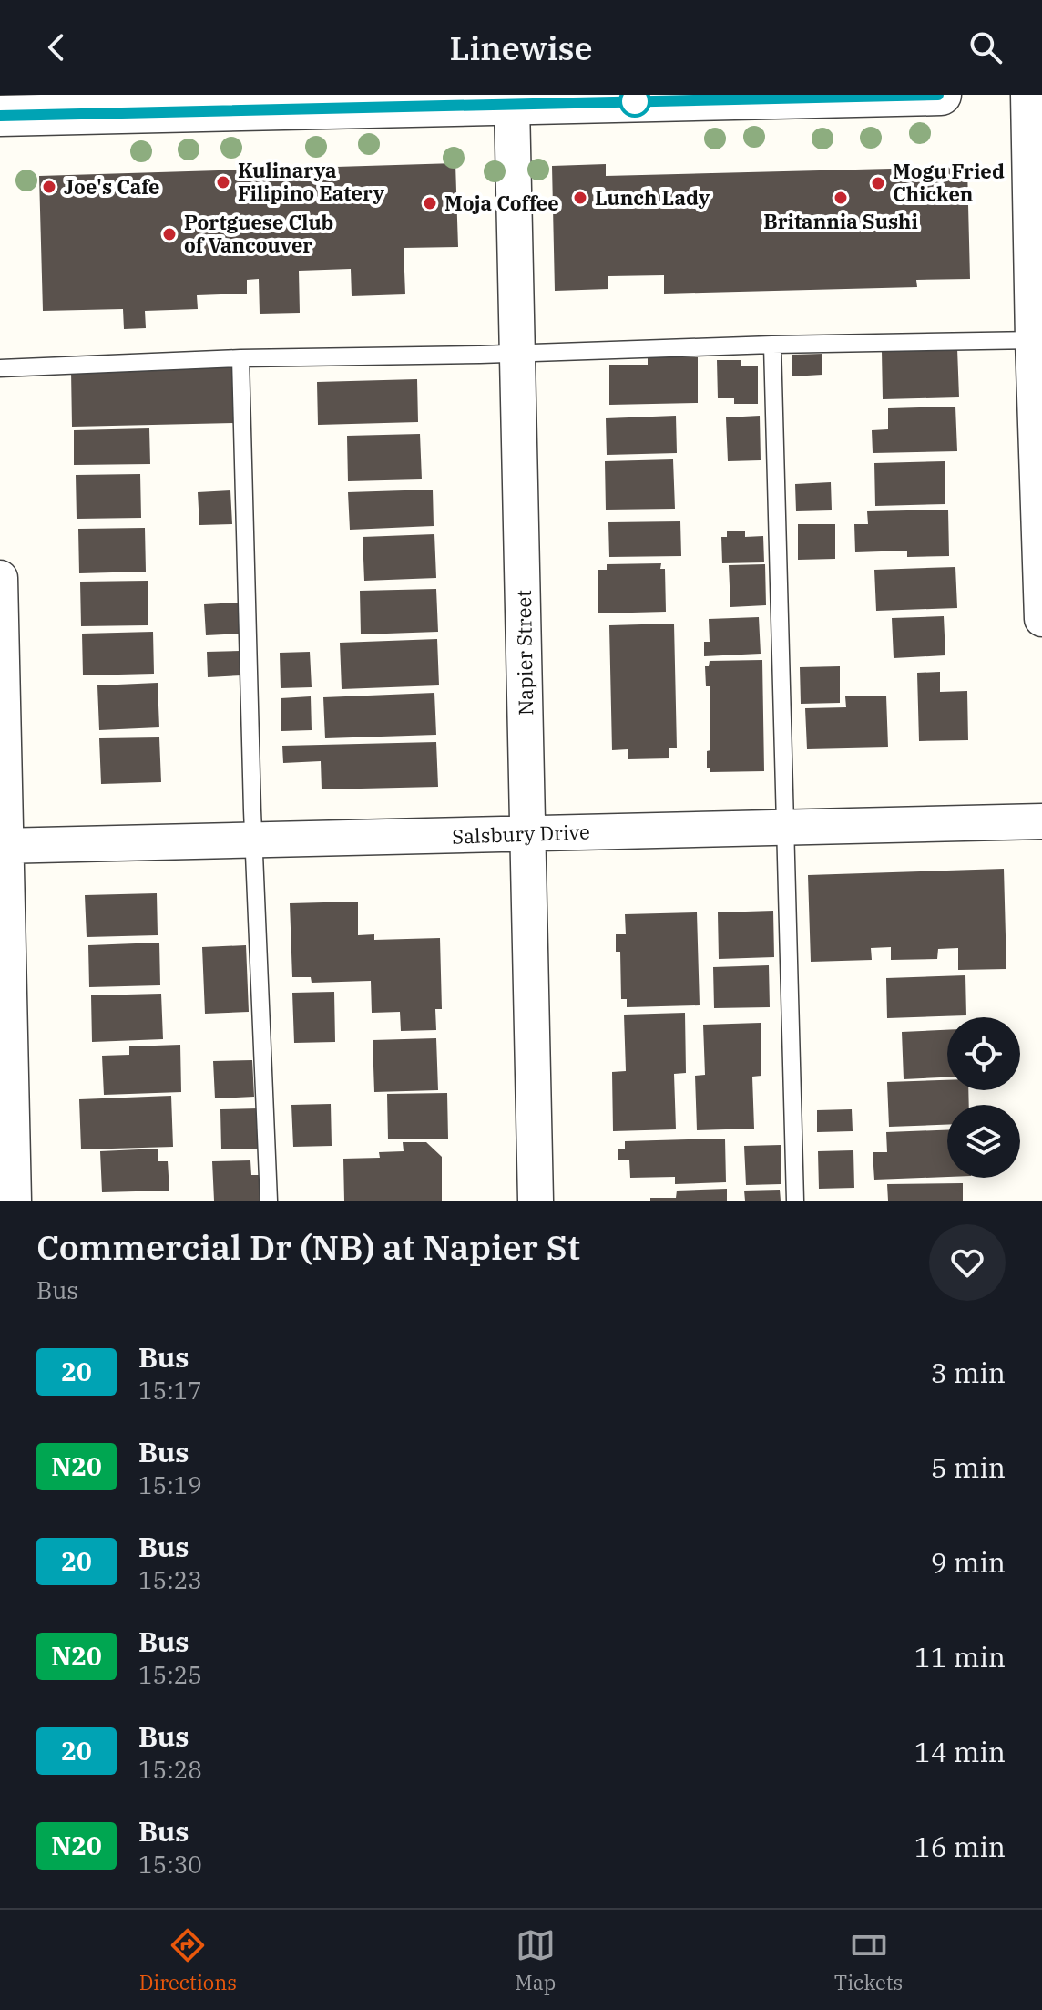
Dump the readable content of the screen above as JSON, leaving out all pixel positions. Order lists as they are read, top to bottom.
{
  "streets": {
    "street": ["Napier Street", "Salsbury Drive"]
  },
  "crossings": [
    ["Napier Street", "Salsbury Drive"]
  ],
  "places": [
    "Kulinarya Filipino Eatery",
    "Mogu Fried Chicken",
    "Joe's Cafe",
    "Lunch Lady",
    "Britannia Sushi",
    "Moja Coffee",
    "Portguese Club of Vancouver"
  ],
  "lines": ["bus line 20"],
  "page": {
    "header": "Linewise",
    "heading": ["Commercial Dr (NB) at Napier St", "Bus"],
    "list": [
      {
        "mark": "20",
        "name": "Bus",
        "note": "15:17",
        "value": "3 min"
      },
      {
        "mark": "N20",
        "name": "Bus",
        "note": "15:19",
        "value": "5 min"
      },
      {
        "mark": "20",
        "name": "Bus",
        "note": "15:23",
        "value": "9 min"
      },
      {
        "mark": "N20",
        "name": "Bus",
        "note": "15:25",
        "value": "11 min"
      },
      {
        "mark": "20",
        "name": "Bus",
        "note": "15:28",
        "value": "14 min"
      },
      {
        "mark": "N20",
        "name": "Bus",
        "note": "15:30",
        "value": "16 min"
      }
    ],
    "tabs": ["Directions", "Map", "Tickets"]
  }
}
